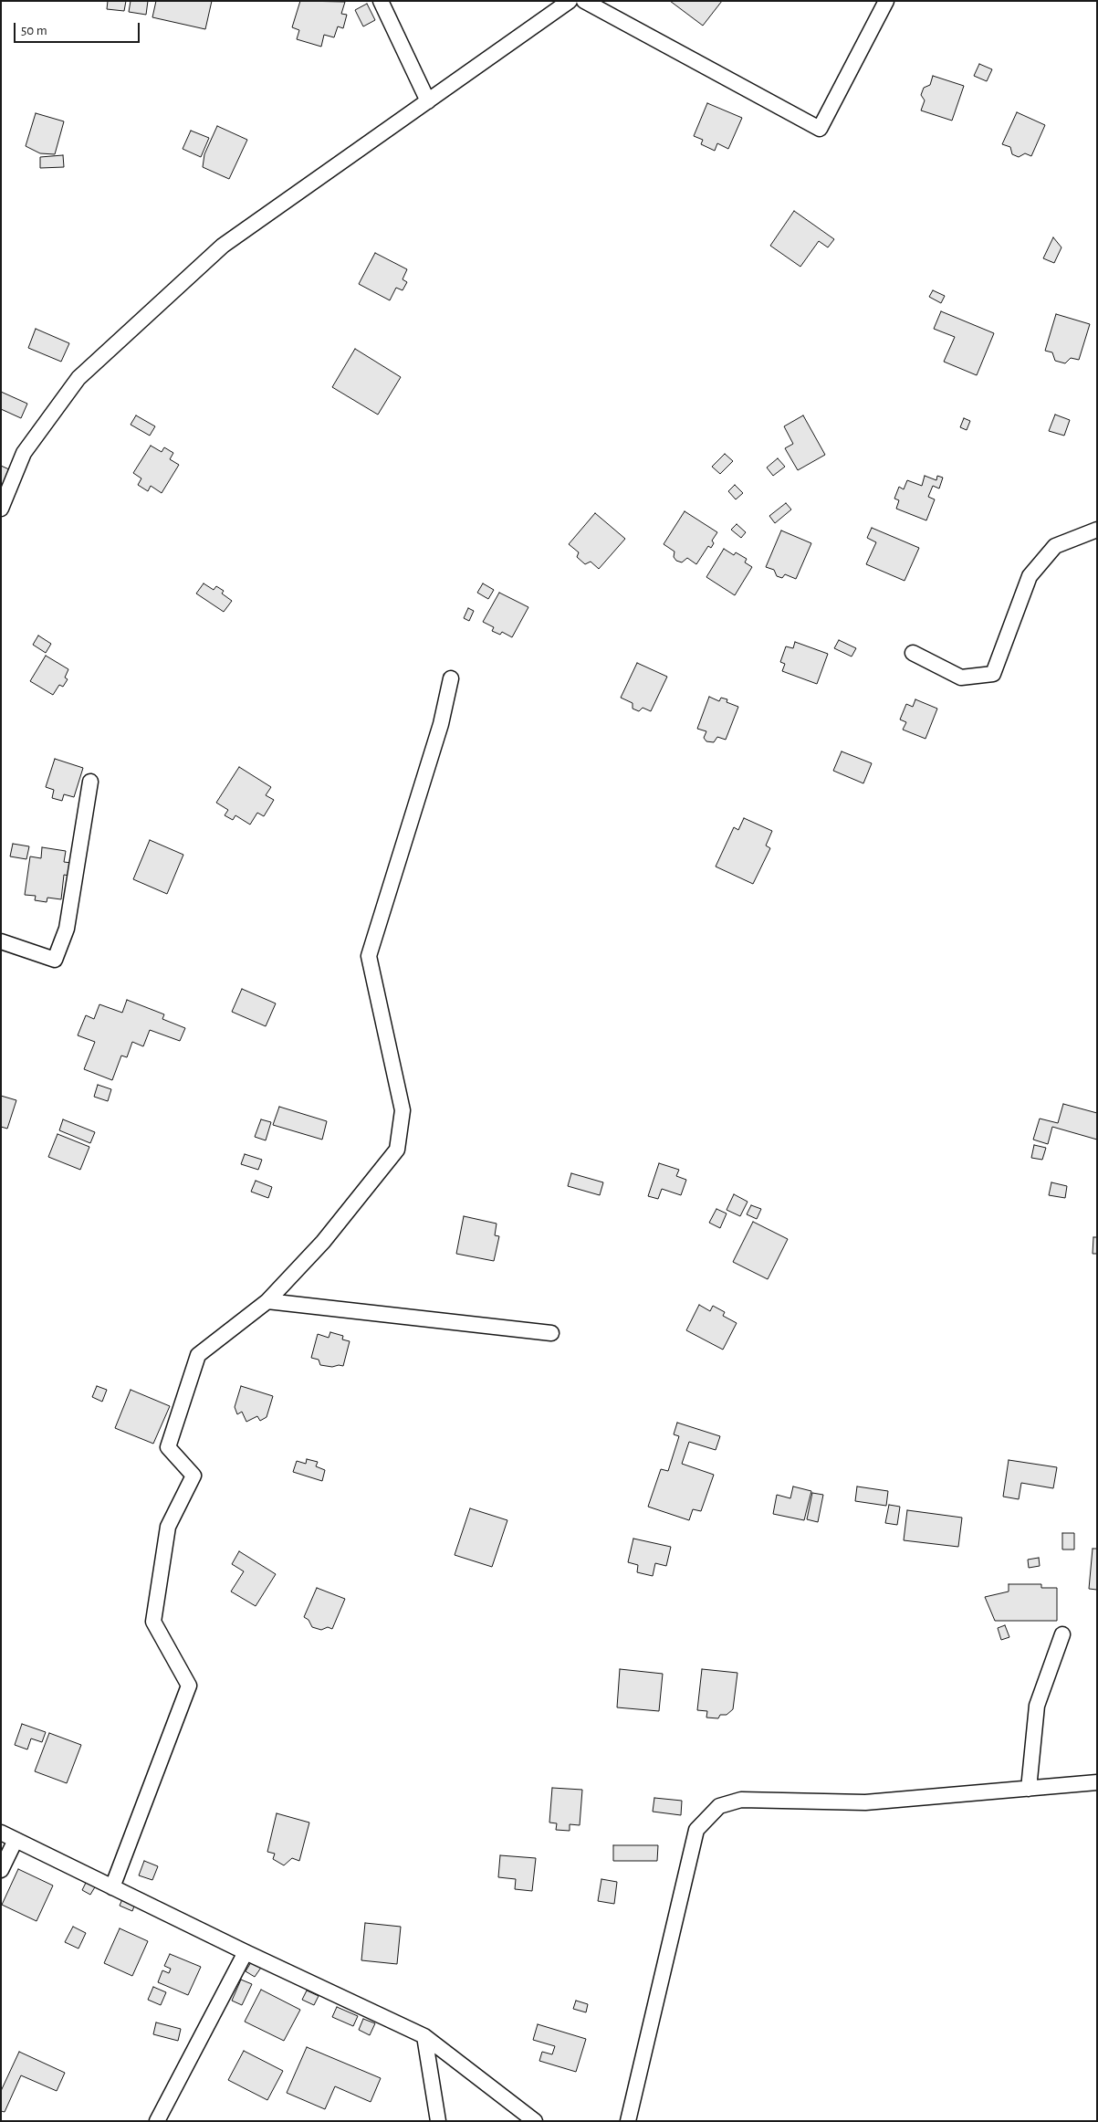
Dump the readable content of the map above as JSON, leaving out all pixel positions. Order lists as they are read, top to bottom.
{
  "scale_bar": "50 m"
}
